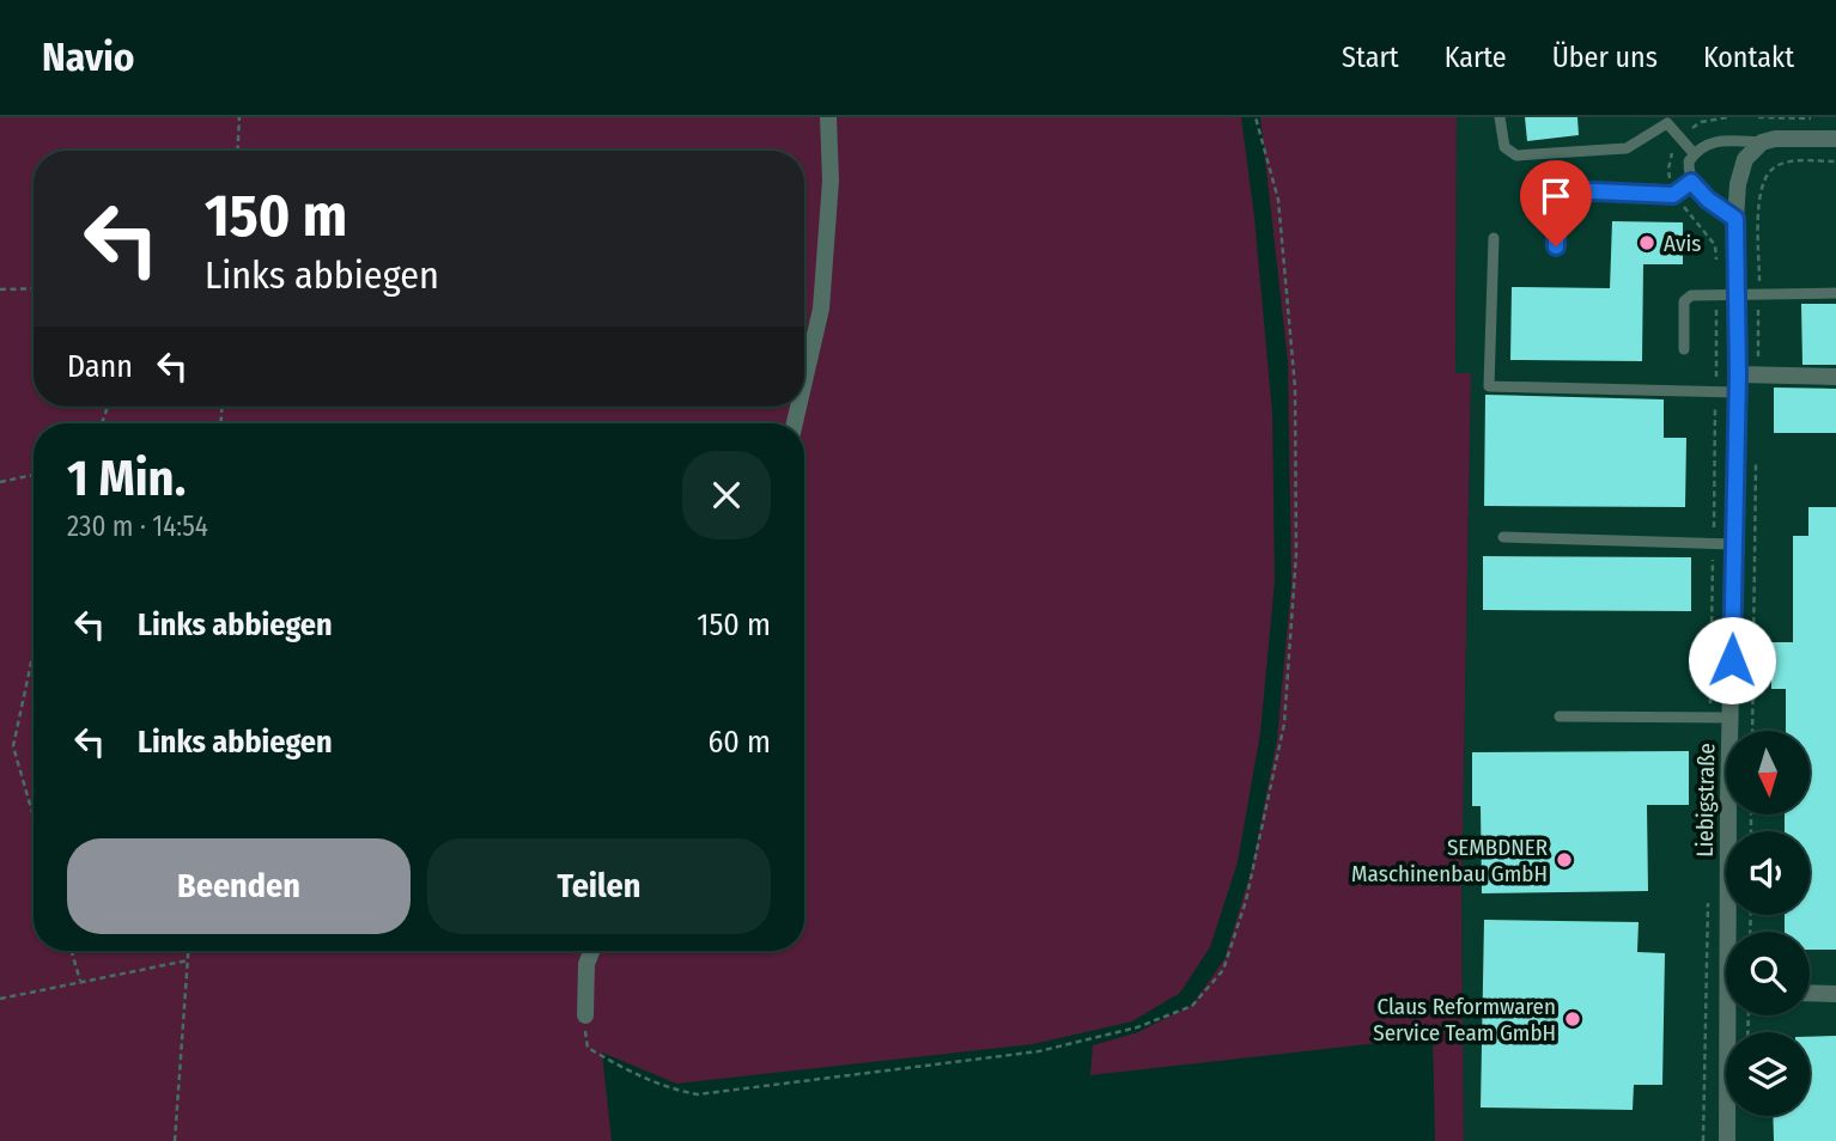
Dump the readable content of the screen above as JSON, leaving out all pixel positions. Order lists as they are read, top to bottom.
{
  "streets": {
    "street": ["Liebigstraße"]
  },
  "places": ["Avis", "SEMBDNER Maschinenbau GmbH", "Claus Reformwaren Service Team GmbH"],
  "north": "bottom",
  "page": {
    "header": "Navio",
    "nav": [
      "Start",
      "Karte",
      "Über uns",
      "Kontakt"
    ],
    "turn": ["150 m", "Links abbiegen"],
    "then": "Dann",
    "heading": ["1 Min.", "230 m · 14:54"],
    "list": [
      {
        "name": "Links abbiegen",
        "value": "150 m"
      },
      {
        "name": "Links abbiegen",
        "value": "60 m"
      }
    ],
    "buttons": ["Beenden", "Teilen"]
  }
}
